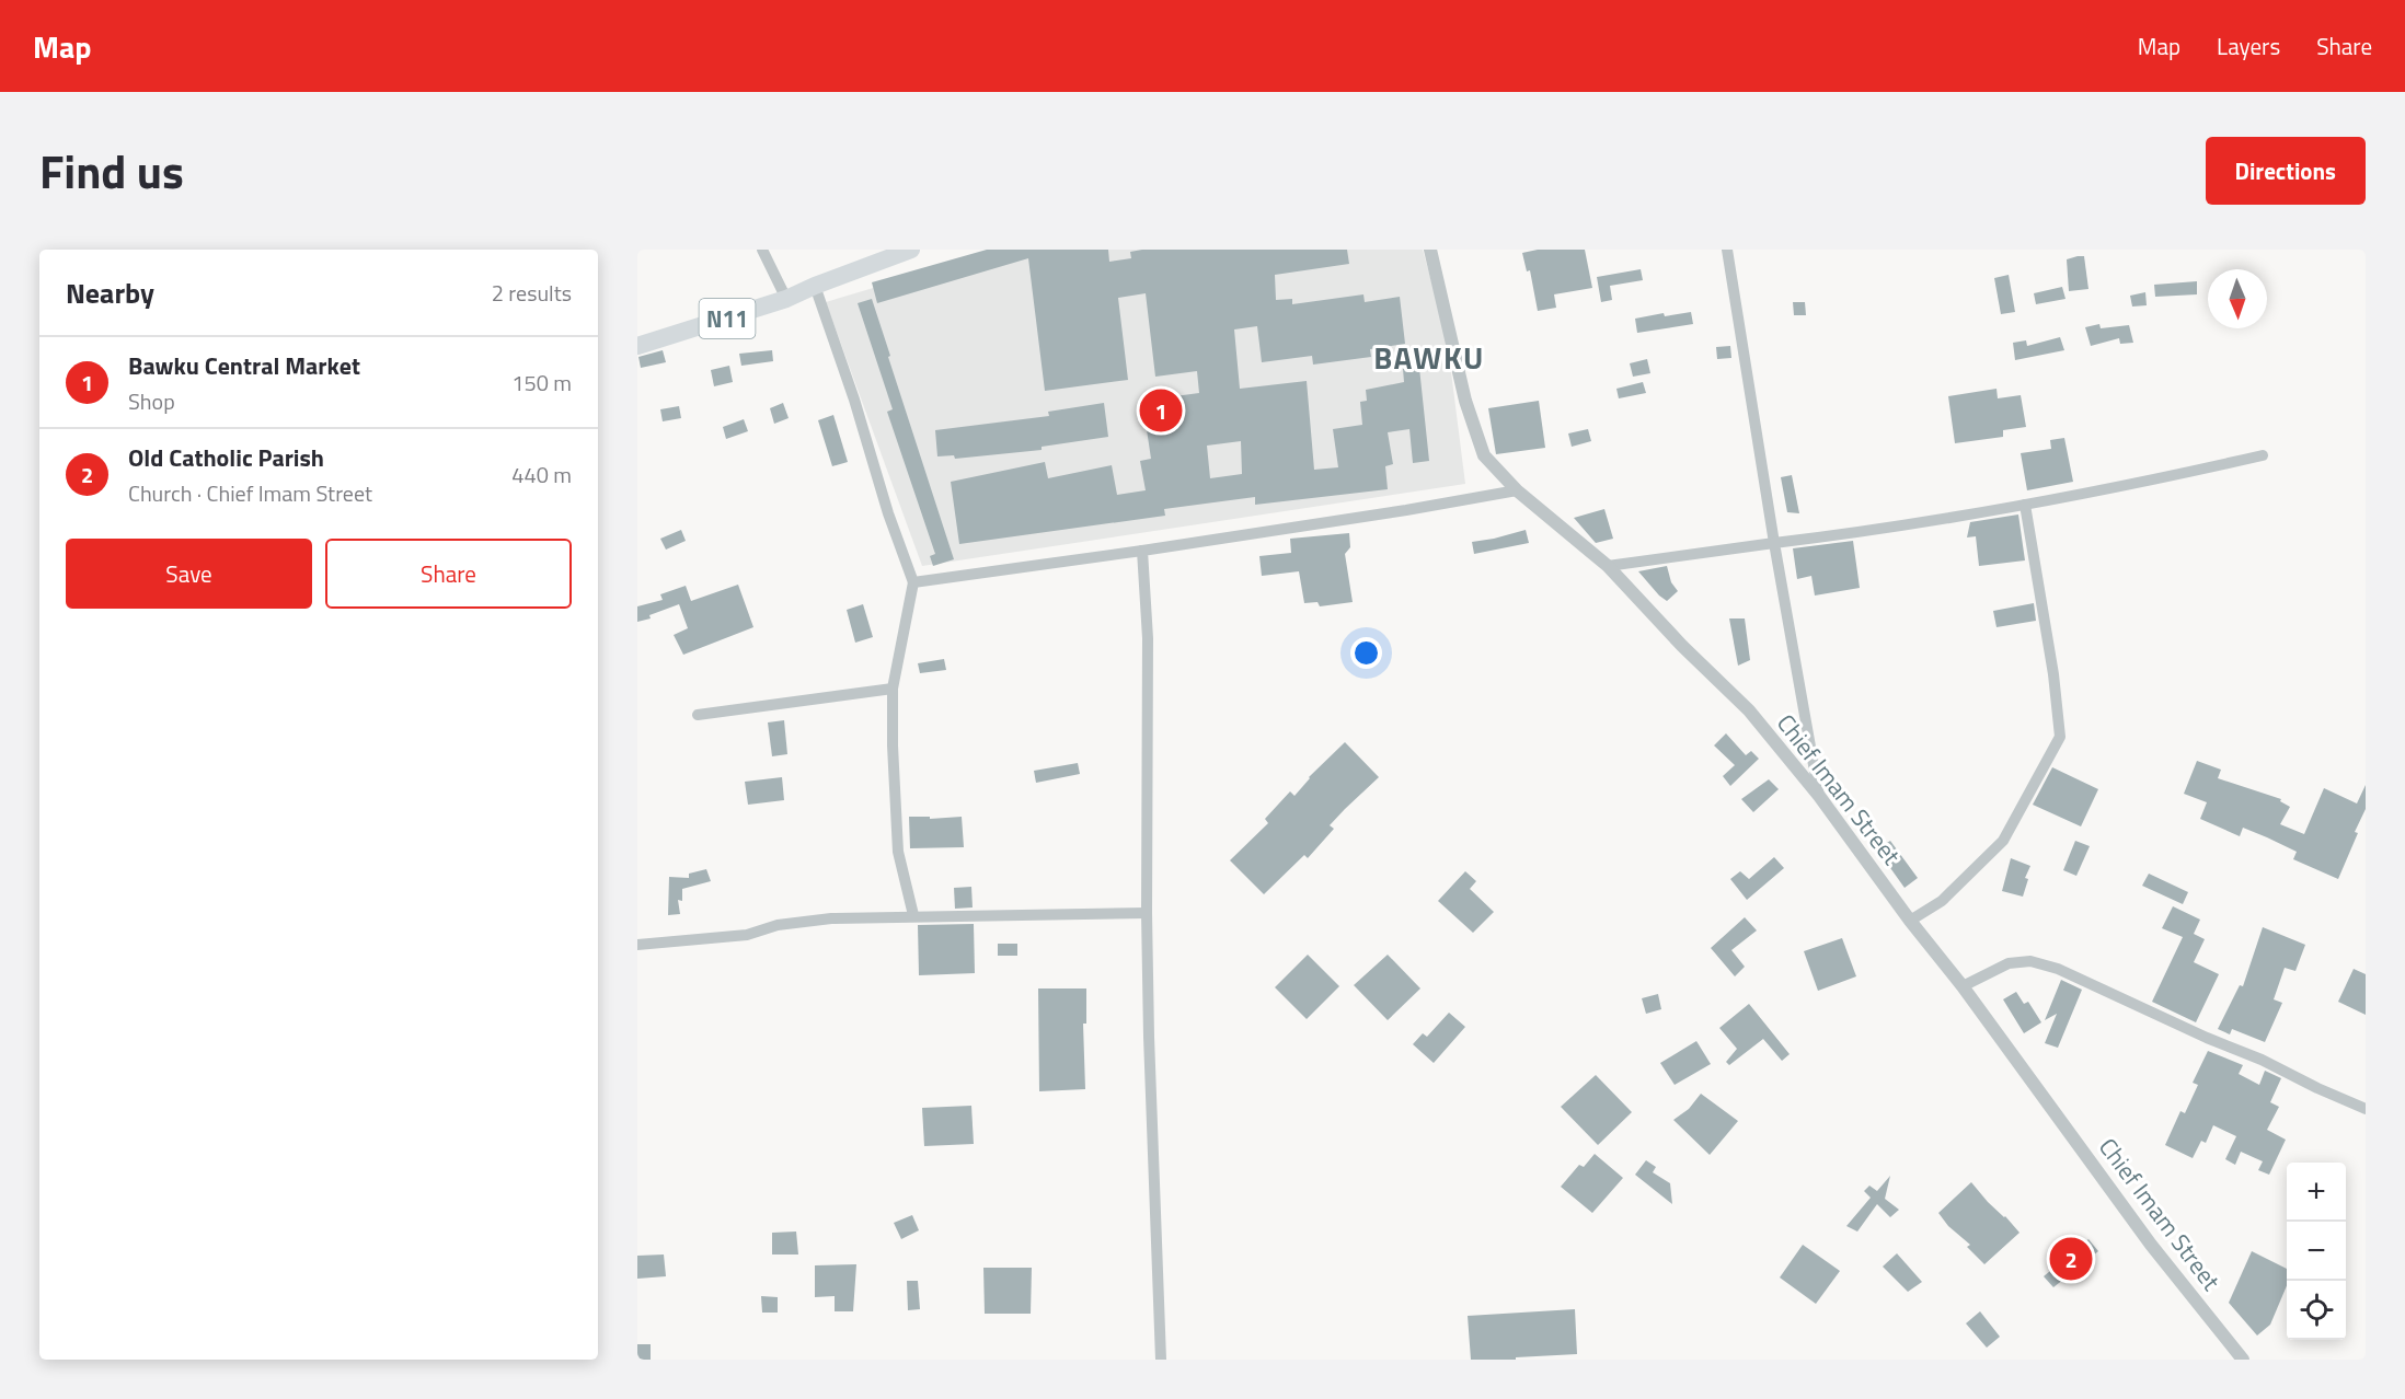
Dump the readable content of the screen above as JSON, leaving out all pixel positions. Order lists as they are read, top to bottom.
{
  "streets": {
    "highway": ["N11"],
    "street": ["Chief Imam Street"]
  },
  "districts": ["BAWKU"],
  "north": "bottom",
  "page": {
    "header": "Map",
    "nav": ["Map", "Layers", "Share"],
    "title": "Find us",
    "buttons": [
      "Directions",
      ["Save", "Share"]
    ],
    "heading": ["Nearby", "2 results"],
    "list": [
      {
        "mark": "1",
        "name": "Bawku Central Market",
        "note": "Shop",
        "value": "150 m"
      },
      {
        "mark": "2",
        "name": "Old Catholic Parish",
        "note": "Church · Chief Imam Street",
        "value": "440 m"
      }
    ],
    "pins": ["1", "2"],
    "map_buttons": ["+", "−"]
  }
}
